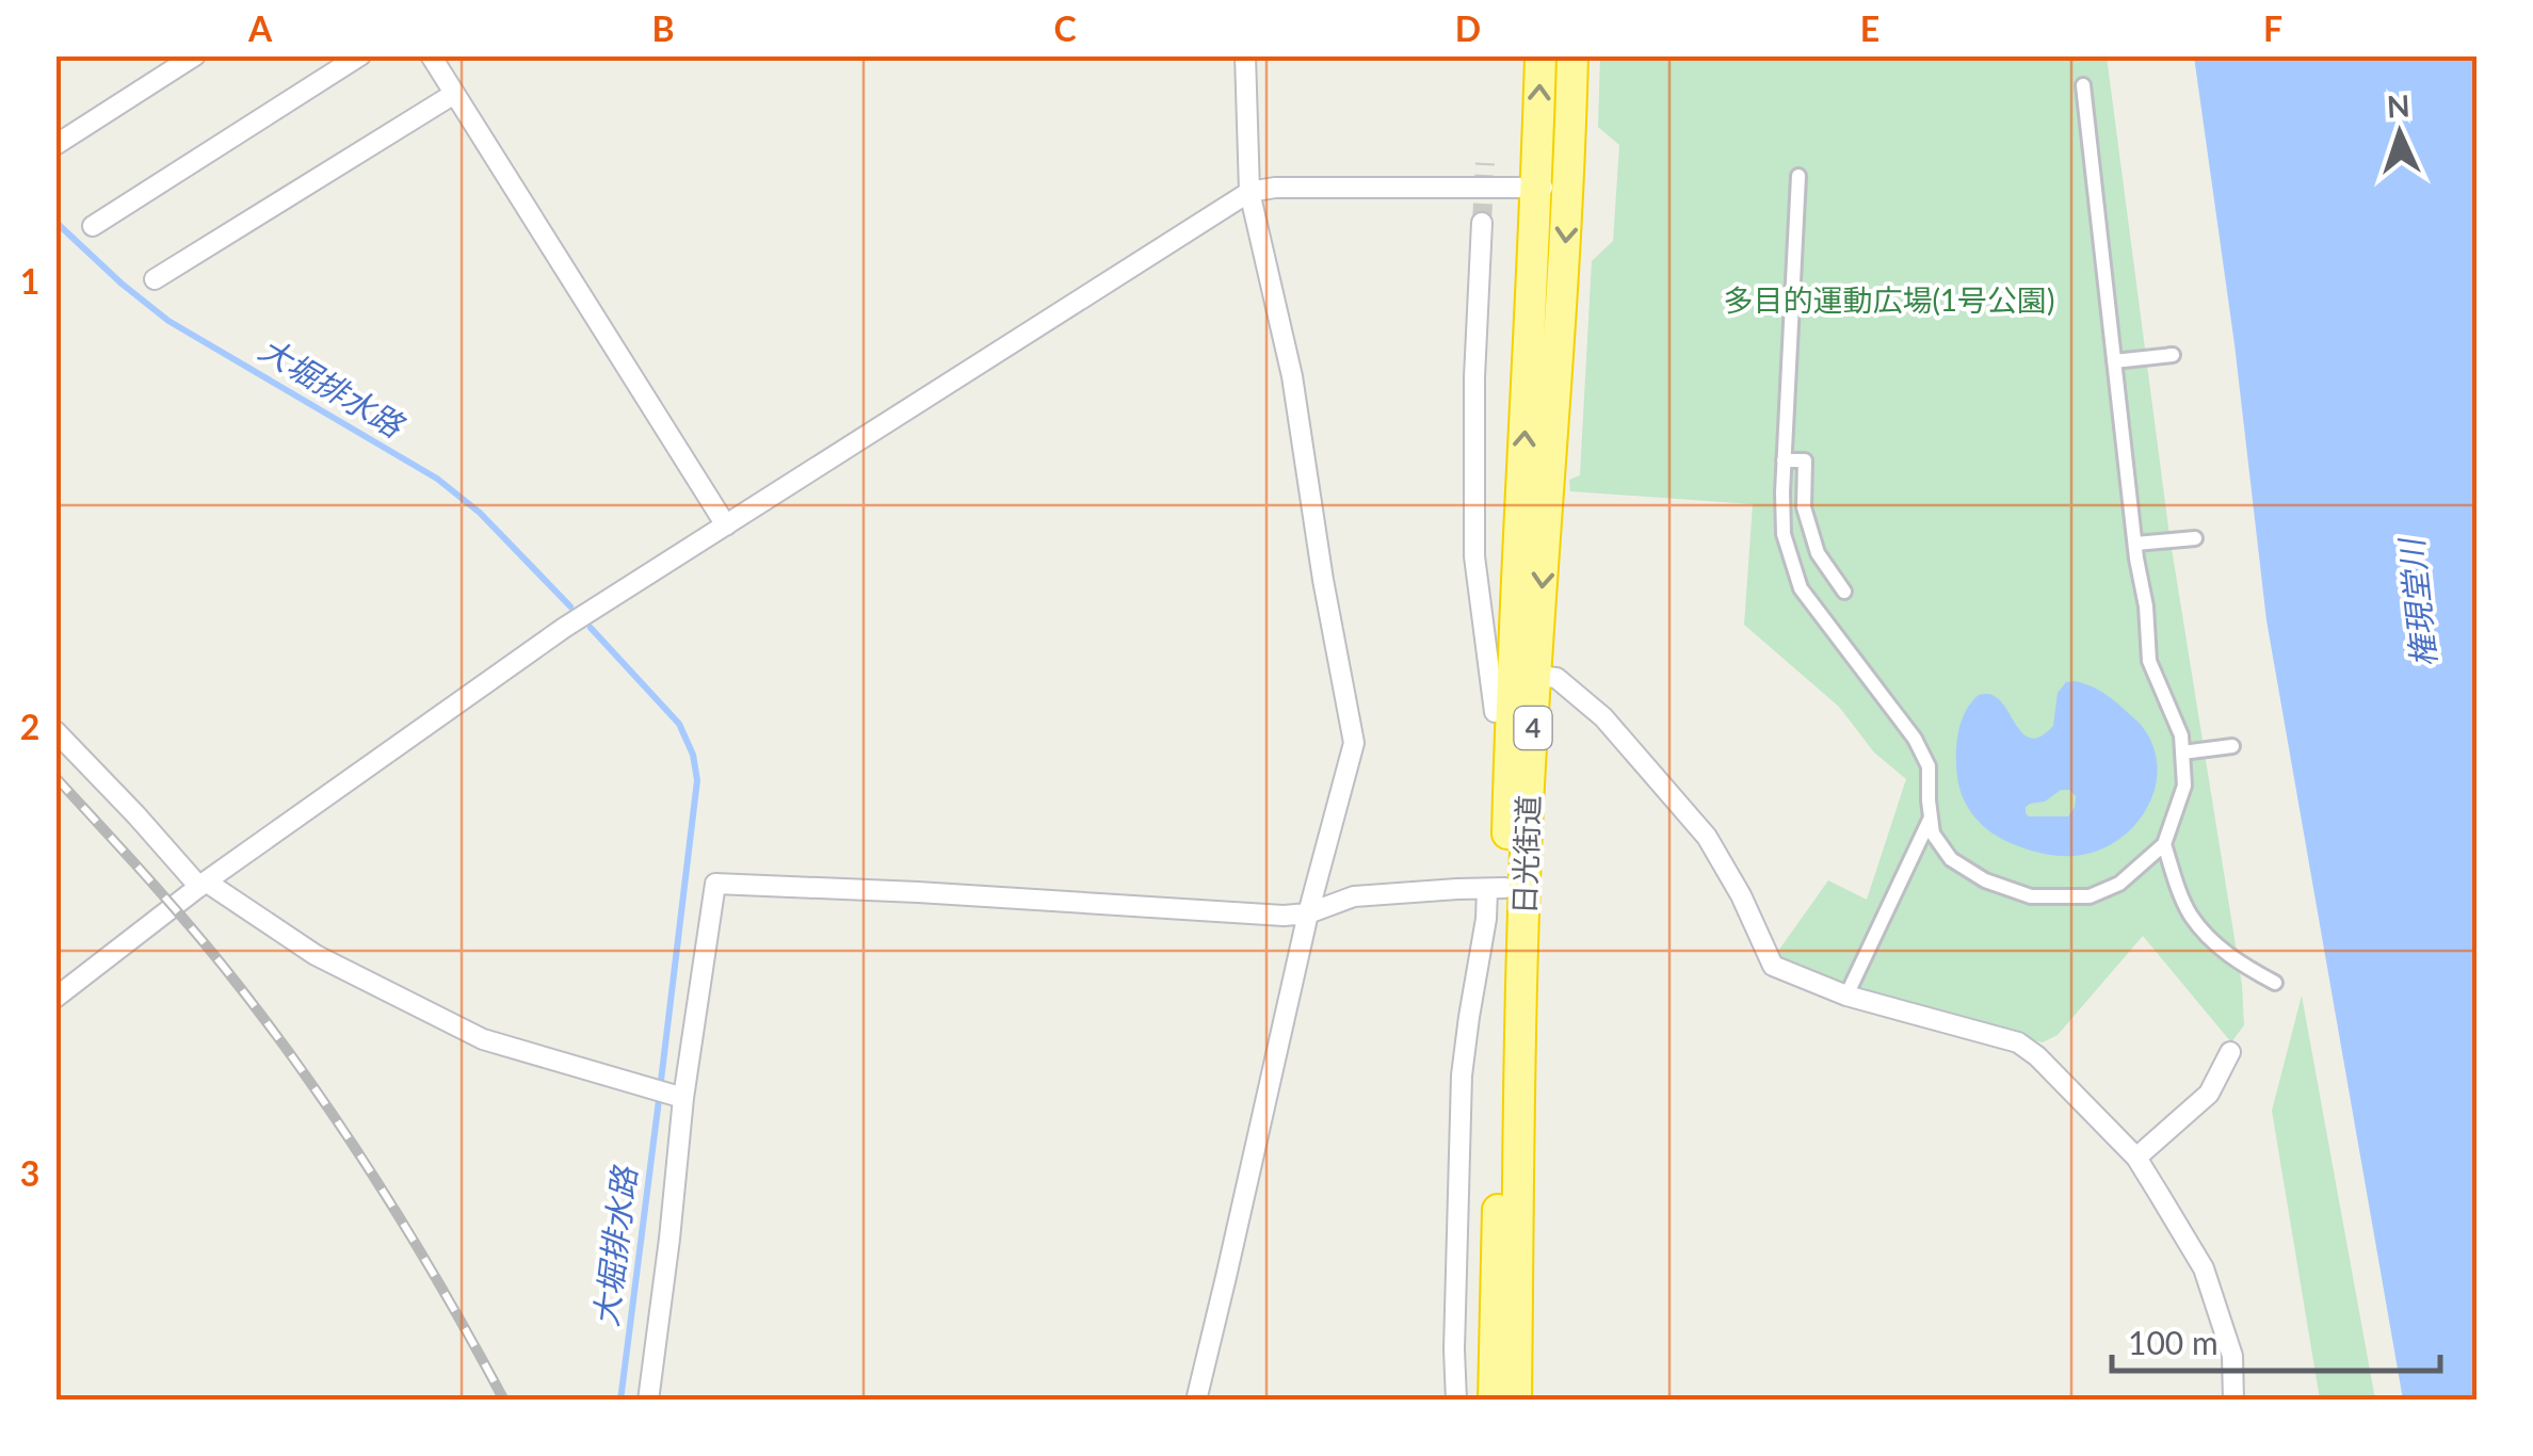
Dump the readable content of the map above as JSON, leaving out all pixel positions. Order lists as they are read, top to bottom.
{
  "streets": {
    "highway": ["4", "日光街道"]
  },
  "water": ["大堀排水路", "権現堂川"],
  "parks": ["多目的運動広場(1号公園)"],
  "scale_bar": "100 m",
  "north": "top",
  "grid": {
    "columns": [
      "A",
      "B",
      "C",
      "D",
      "E",
      "F"
    ],
    "rows": ["1", "2", "3"]
  }
}
